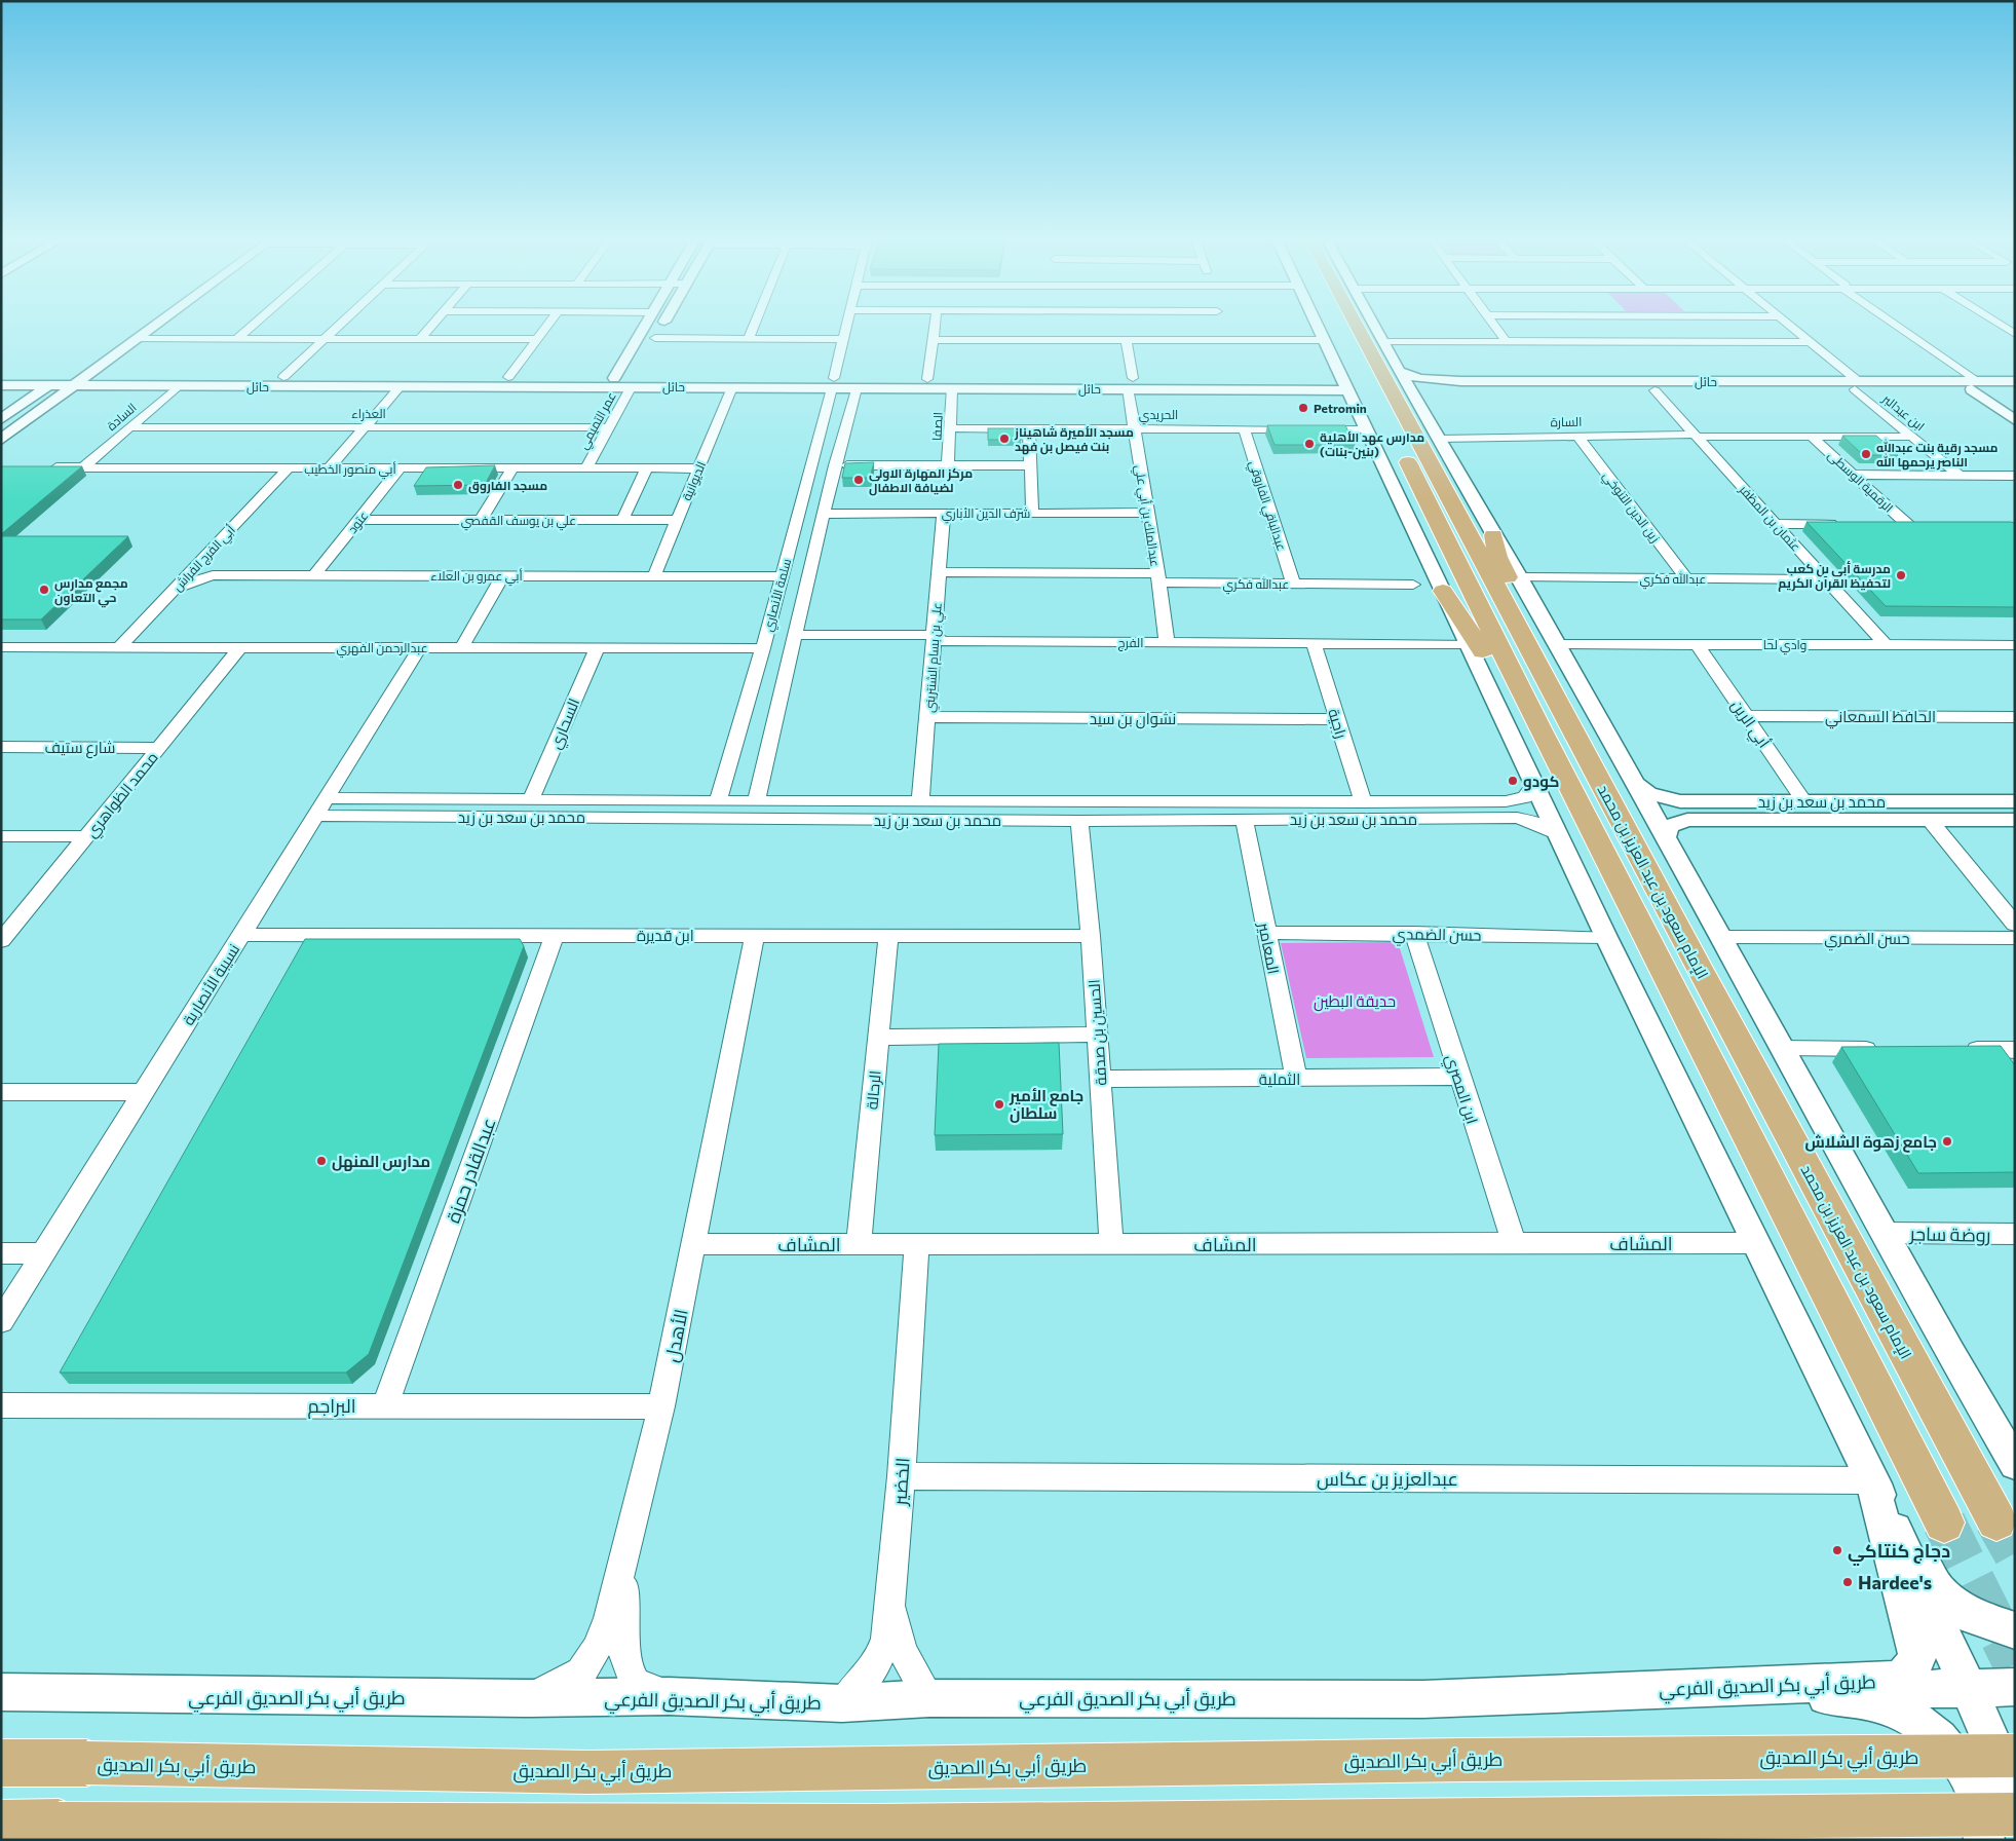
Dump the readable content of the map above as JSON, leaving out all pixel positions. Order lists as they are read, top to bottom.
{
  "streets": {
    "main road": ["الإمام سعود بن عبد العزيز بن محمد", "طريق أبي بكر الصديق"],
    "street": [
      "حائل",
      "ابن عبدالبر",
      "العذراء",
      "الحريدي",
      "السادة",
      "عمر التميمي",
      "السارة",
      "الصفا",
      "أبي منصور الخطيب",
      "الديوانية",
      "الرقمية الوسطى",
      "عبدالباقي الفاروقي",
      "زين الدين التنوخي",
      "شرف الدين الأباري",
      "عبدالملك بن أبي علي",
      "عثمان بن المظفر",
      "علي بن يوسف القفصي",
      "عتود",
      "أبي الفرج الفراش",
      "أبي عمرو بن العلاء",
      "عبدالله فكري",
      "سلمة الأنصاري",
      "الفرج",
      "وادي لحا",
      "عبدالرحمن الفهري",
      "علي بن بسام الشنتريني",
      "الحافظ السمعاني",
      "نشوان بن سيد",
      "السحاري",
      "راجية",
      "أبي الرين",
      "شارع ستيف",
      "محمد الظواهري",
      "محمد بن سعد بن زيد",
      "حسن الضمدي",
      "ابن قديرة",
      "حسن الضمري",
      "المعامير",
      "نسيبة الأنصارية",
      "الحسين بن صدقة",
      "الثملية",
      "ابن المصري",
      "الرحالة",
      "عبدالقادر حمزة",
      "روضة ساجر",
      "المشاف",
      "الأهدل",
      "البراجم",
      "عبدالعزيز بن عكاس",
      "الخضير",
      "طريق أبي بكر الصديق الفرعي"
    ]
  },
  "crossings": [
    ["حائل", "ابن عبدالبر"],
    ["حائل", "السادة"],
    ["حائل", "عمر التميمي"],
    ["حائل", "الصفا"],
    ["حائل", "الديوانية"],
    ["حائل", "عبدالملك بن أبي علي"],
    ["حائل", "عثمان بن المظفر"],
    ["حائل", "سلمة الأنصاري"],
    ["حائل", "الإمام سعود بن عبد العزيز بن محمد"],
    ["العذراء", "السادة"],
    ["العذراء", "عمر التميمي"],
    ["الحريدي", "الصفا"],
    ["الحريدي", "عبدالباقي الفاروقي"],
    ["الحريدي", "عبدالملك بن أبي علي"],
    ["السادة", "أبي منصور الخطيب"],
    ["عمر التميمي", "أبي منصور الخطيب"],
    ["السارة", "زين الدين التنوخي"],
    ["السارة", "عثمان بن المظفر"],
    ["السارة", "الإمام سعود بن عبد العزيز بن محمد"],
    ["أبي منصور الخطيب", "الديوانية"],
    ["أبي منصور الخطيب", "عتود"],
    ["أبي منصور الخطيب", "أبي الفرج الفراش"],
    ["الديوانية", "علي بن يوسف القفصي"],
    ["الديوانية", "أبي عمرو بن العلاء"],
    ["عبدالباقي الفاروقي", "عبدالله فكري"],
    ["زين الدين التنوخي", "عبدالله فكري"],
    ["شرف الدين الأباري", "عبدالملك بن أبي علي"],
    ["شرف الدين الأباري", "سلمة الأنصاري"],
    ["شرف الدين الأباري", "علي بن بسام الشنتريني"],
    ["عبدالملك بن أبي علي", "عبدالله فكري"],
    ["عبدالملك بن أبي علي", "الفرج"],
    ["عثمان بن المظفر", "عبدالله فكري"],
    ["عثمان بن المظفر", "وادي لحا"],
    ["علي بن يوسف القفصي", "عتود"],
    ["عتود", "أبي عمرو بن العلاء"],
    ["أبي الفرج الفراش", "أبي عمرو بن العلاء"],
    ["أبي الفرج الفراش", "عبدالرحمن الفهري"],
    ["أبي عمرو بن العلاء", "سلمة الأنصاري"],
    ["عبدالله فكري", "علي بن بسام الشنتريني"],
    ["عبدالله فكري", "الإمام سعود بن عبد العزيز بن محمد"],
    ["سلمة الأنصاري", "الفرج"],
    ["سلمة الأنصاري", "عبدالرحمن الفهري"],
    ["سلمة الأنصاري", "محمد بن سعد بن زيد"],
    ["الفرج", "علي بن بسام الشنتريني"],
    ["الفرج", "راجية"],
    ["وادي لحا", "أبي الرين"],
    ["وادي لحا", "الإمام سعود بن عبد العزيز بن محمد"],
    ["عبدالرحمن الفهري", "السحاري"],
    ["عبدالرحمن الفهري", "محمد الظواهري"],
    ["عبدالرحمن الفهري", "نسيبة الأنصارية"],
    ["علي بن بسام الشنتريني", "نشوان بن سيد"],
    ["علي بن بسام الشنتريني", "محمد بن سعد بن زيد"],
    ["الحافظ السمعاني", "أبي الرين"],
    ["نشوان بن سيد", "راجية"],
    ["السحاري", "محمد بن سعد بن زيد"],
    ["راجية", "محمد بن سعد بن زيد"],
    ["أبي الرين", "محمد بن سعد بن زيد"],
    ["شارع ستيف", "محمد الظواهري"],
    ["محمد بن سعد بن زيد", "الإمام سعود بن عبد العزيز بن محمد"],
    ["محمد بن سعد بن زيد", "المعامير"],
    ["محمد بن سعد بن زيد", "نسيبة الأنصارية"],
    ["محمد بن سعد بن زيد", "الحسين بن صدقة"],
    ["الإمام سعود بن عبد العزيز بن محمد", "حسن الضمري"],
    ["الإمام سعود بن عبد العزيز بن محمد", "روضة ساجر"],
    ["حسن الضمدي", "المعامير"],
    ["حسن الضمدي", "ابن المصري"],
    ["ابن قديرة", "نسيبة الأنصارية"],
    ["ابن قديرة", "الحسين بن صدقة"],
    ["ابن قديرة", "الرحالة"],
    ["ابن قديرة", "عبدالقادر حمزة"],
    ["ابن قديرة", "الأهدل"],
    ["المعامير", "الثملية"],
    ["الحسين بن صدقة", "الثملية"],
    ["الحسين بن صدقة", "المشاف"],
    ["الثملية", "ابن المصري"],
    ["ابن المصري", "المشاف"],
    ["الرحالة", "المشاف"],
    ["عبدالقادر حمزة", "البراجم"],
    ["المشاف", "الأهدل"],
    ["المشاف", "الخضير"],
    ["الأهدل", "البراجم"],
    ["الأهدل", "طريق أبي بكر الصديق الفرعي"],
    ["عبدالعزيز بن عكاس", "الخضير"],
    ["عبدالعزيز بن عكاس", "طريق أبي بكر الصديق الفرعي"],
    ["الخضير", "طريق أبي بكر الصديق الفرعي"]
  ],
  "parks": ["حديقة البطين"],
  "places": [
    "Petromin",
    "مسجد الأميرة شاهيناز بنت فيصل بن فهد",
    "مدارس عهد الأهلية (بنين-بنات)",
    "مسجد رقية بنت عبدالله الناصر يرحمها الله",
    "مركز المهارة الاولى لضيافة الاطفال",
    "مسجد الفاروق",
    "مدرسة أبي بن كعب لتحفيظ القرآن الكريم",
    "مجمع مدارس حي التعاون",
    "كودو",
    "جامع الأمير سلطان",
    "جامع زهوة الشلاش",
    "مدارس المنهل",
    "دجاج كنتاكي",
    "Hardee's"
  ]
}
